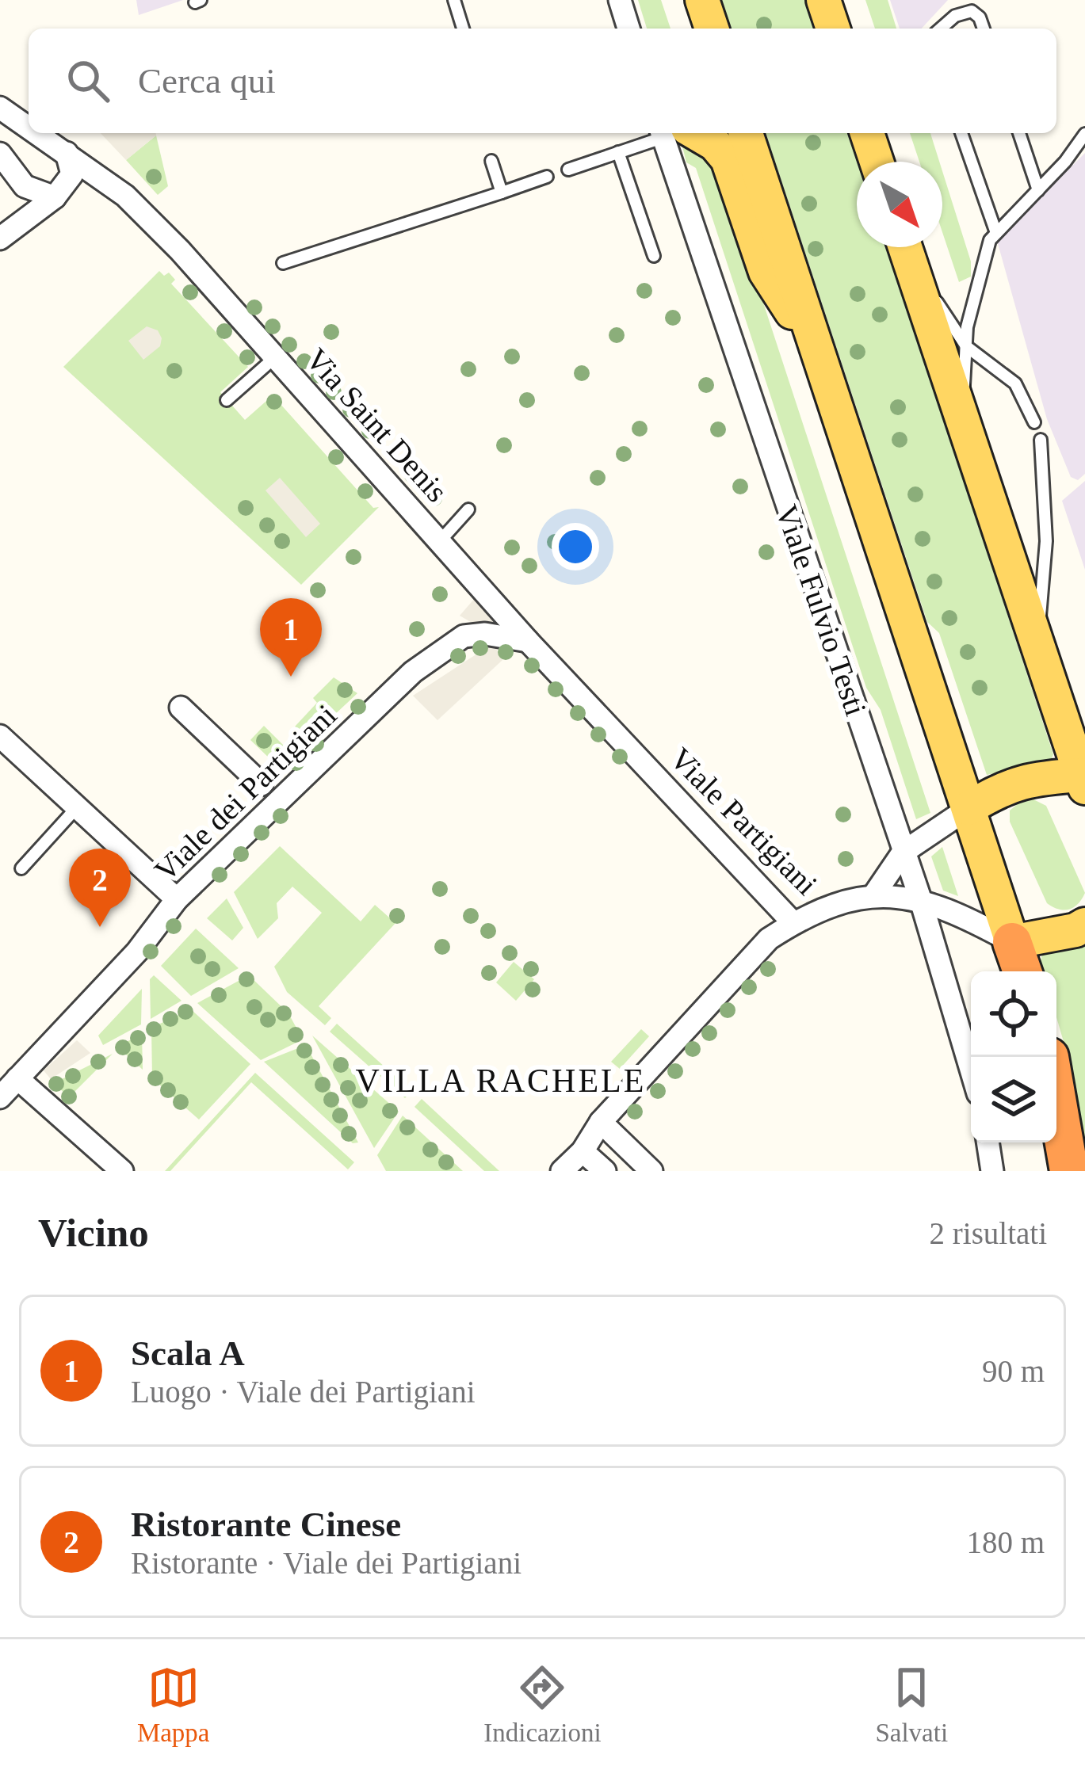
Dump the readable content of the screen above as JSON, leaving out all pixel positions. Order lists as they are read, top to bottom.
{
  "streets": {
    "street": [
      "Via Saint Denis",
      "Viale Fulvio Testi",
      "Viale dei Partigiani",
      "Viale Partigiani"
    ]
  },
  "crossings": [
    ["Via Saint Denis", "Viale dei Partigiani"],
    ["Via Saint Denis", "Viale Partigiani"],
    ["Viale Fulvio Testi", "Viale Partigiani"],
    ["Viale dei Partigiani", "Viale Partigiani"]
  ],
  "districts": ["VILLA RACHELE"],
  "north": "bottom right",
  "page": {
    "search": "Cerca qui",
    "pins": ["1", "2"],
    "heading": ["Vicino", "2 risultati"],
    "list": [
      {
        "mark": "1",
        "name": "Scala A",
        "note": "Luogo · Viale dei Partigiani",
        "value": "90 m"
      },
      {
        "mark": "2",
        "name": "Ristorante Cinese",
        "note": "Ristorante · Viale dei Partigiani",
        "value": "180 m"
      }
    ],
    "nav": ["Mappa", "Indicazioni", "Salvati"]
  }
}
